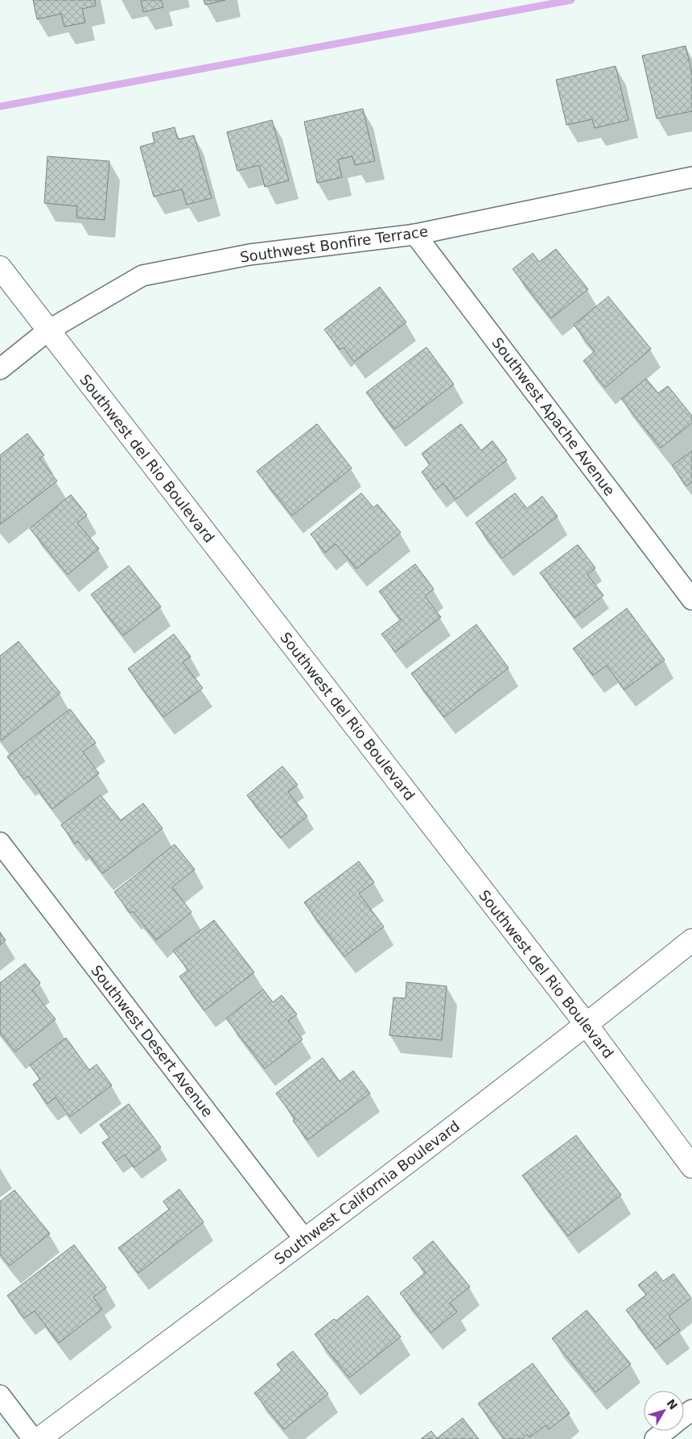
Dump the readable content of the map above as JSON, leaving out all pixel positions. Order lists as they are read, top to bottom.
{
  "streets": {
    "street": [
      "Southwest Bonfire Terrace",
      "Southwest Apache Avenue",
      "Southwest del Rio Boulevard",
      "Southwest Desert Avenue",
      "Southwest California Boulevard"
    ]
  },
  "crossings": [
    ["Southwest Bonfire Terrace", "Southwest Apache Avenue"],
    ["Southwest Bonfire Terrace", "Southwest del Rio Boulevard"],
    ["Southwest del Rio Boulevard", "Southwest California Boulevard"],
    ["Southwest Desert Avenue", "Southwest California Boulevard"]
  ],
  "north": "top right"
}
